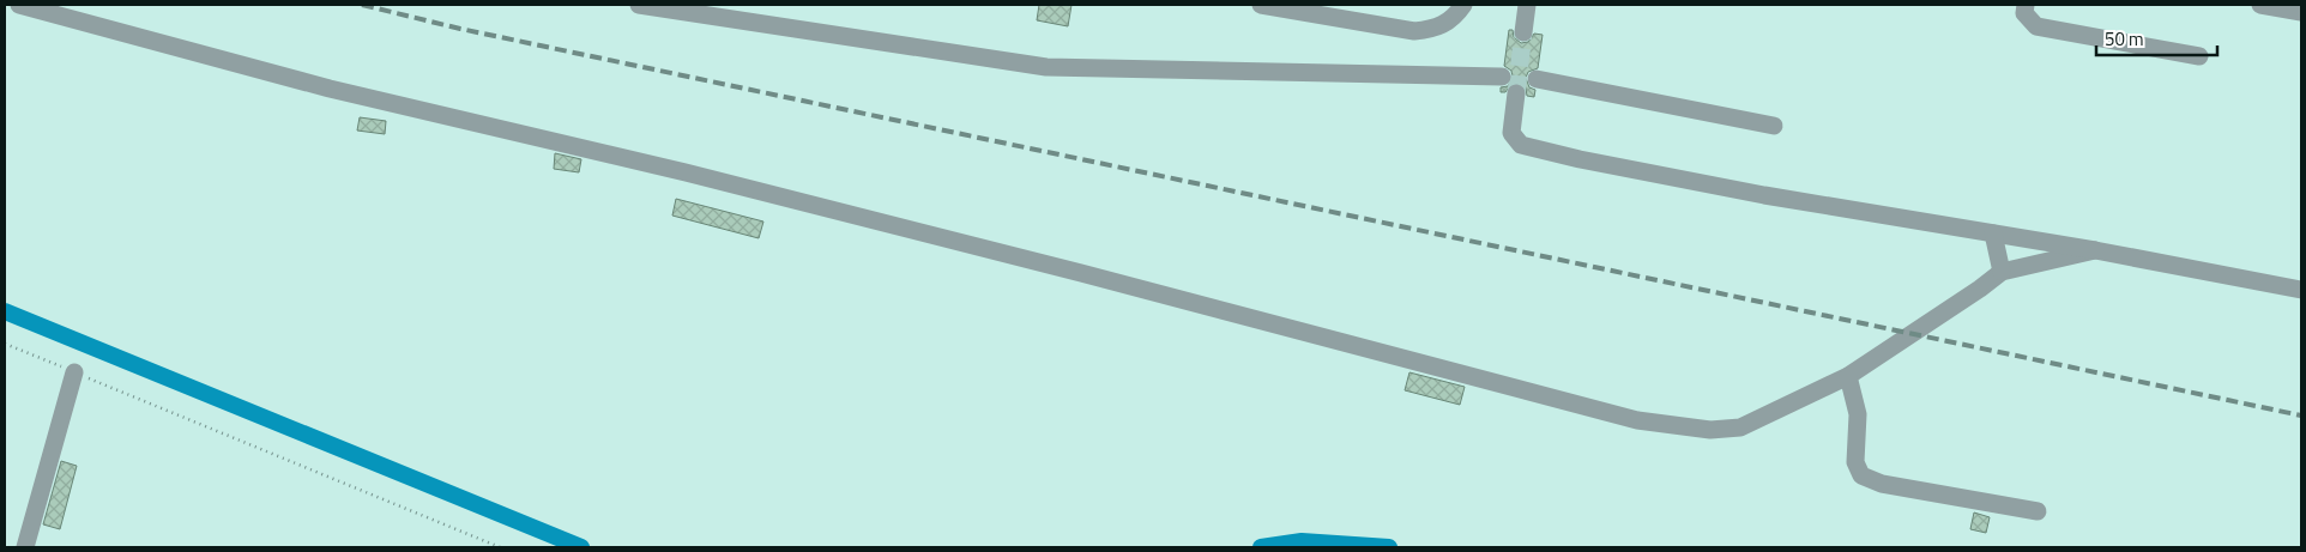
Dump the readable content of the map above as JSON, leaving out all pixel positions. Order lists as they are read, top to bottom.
{
  "scale_bar": "50 m"
}
